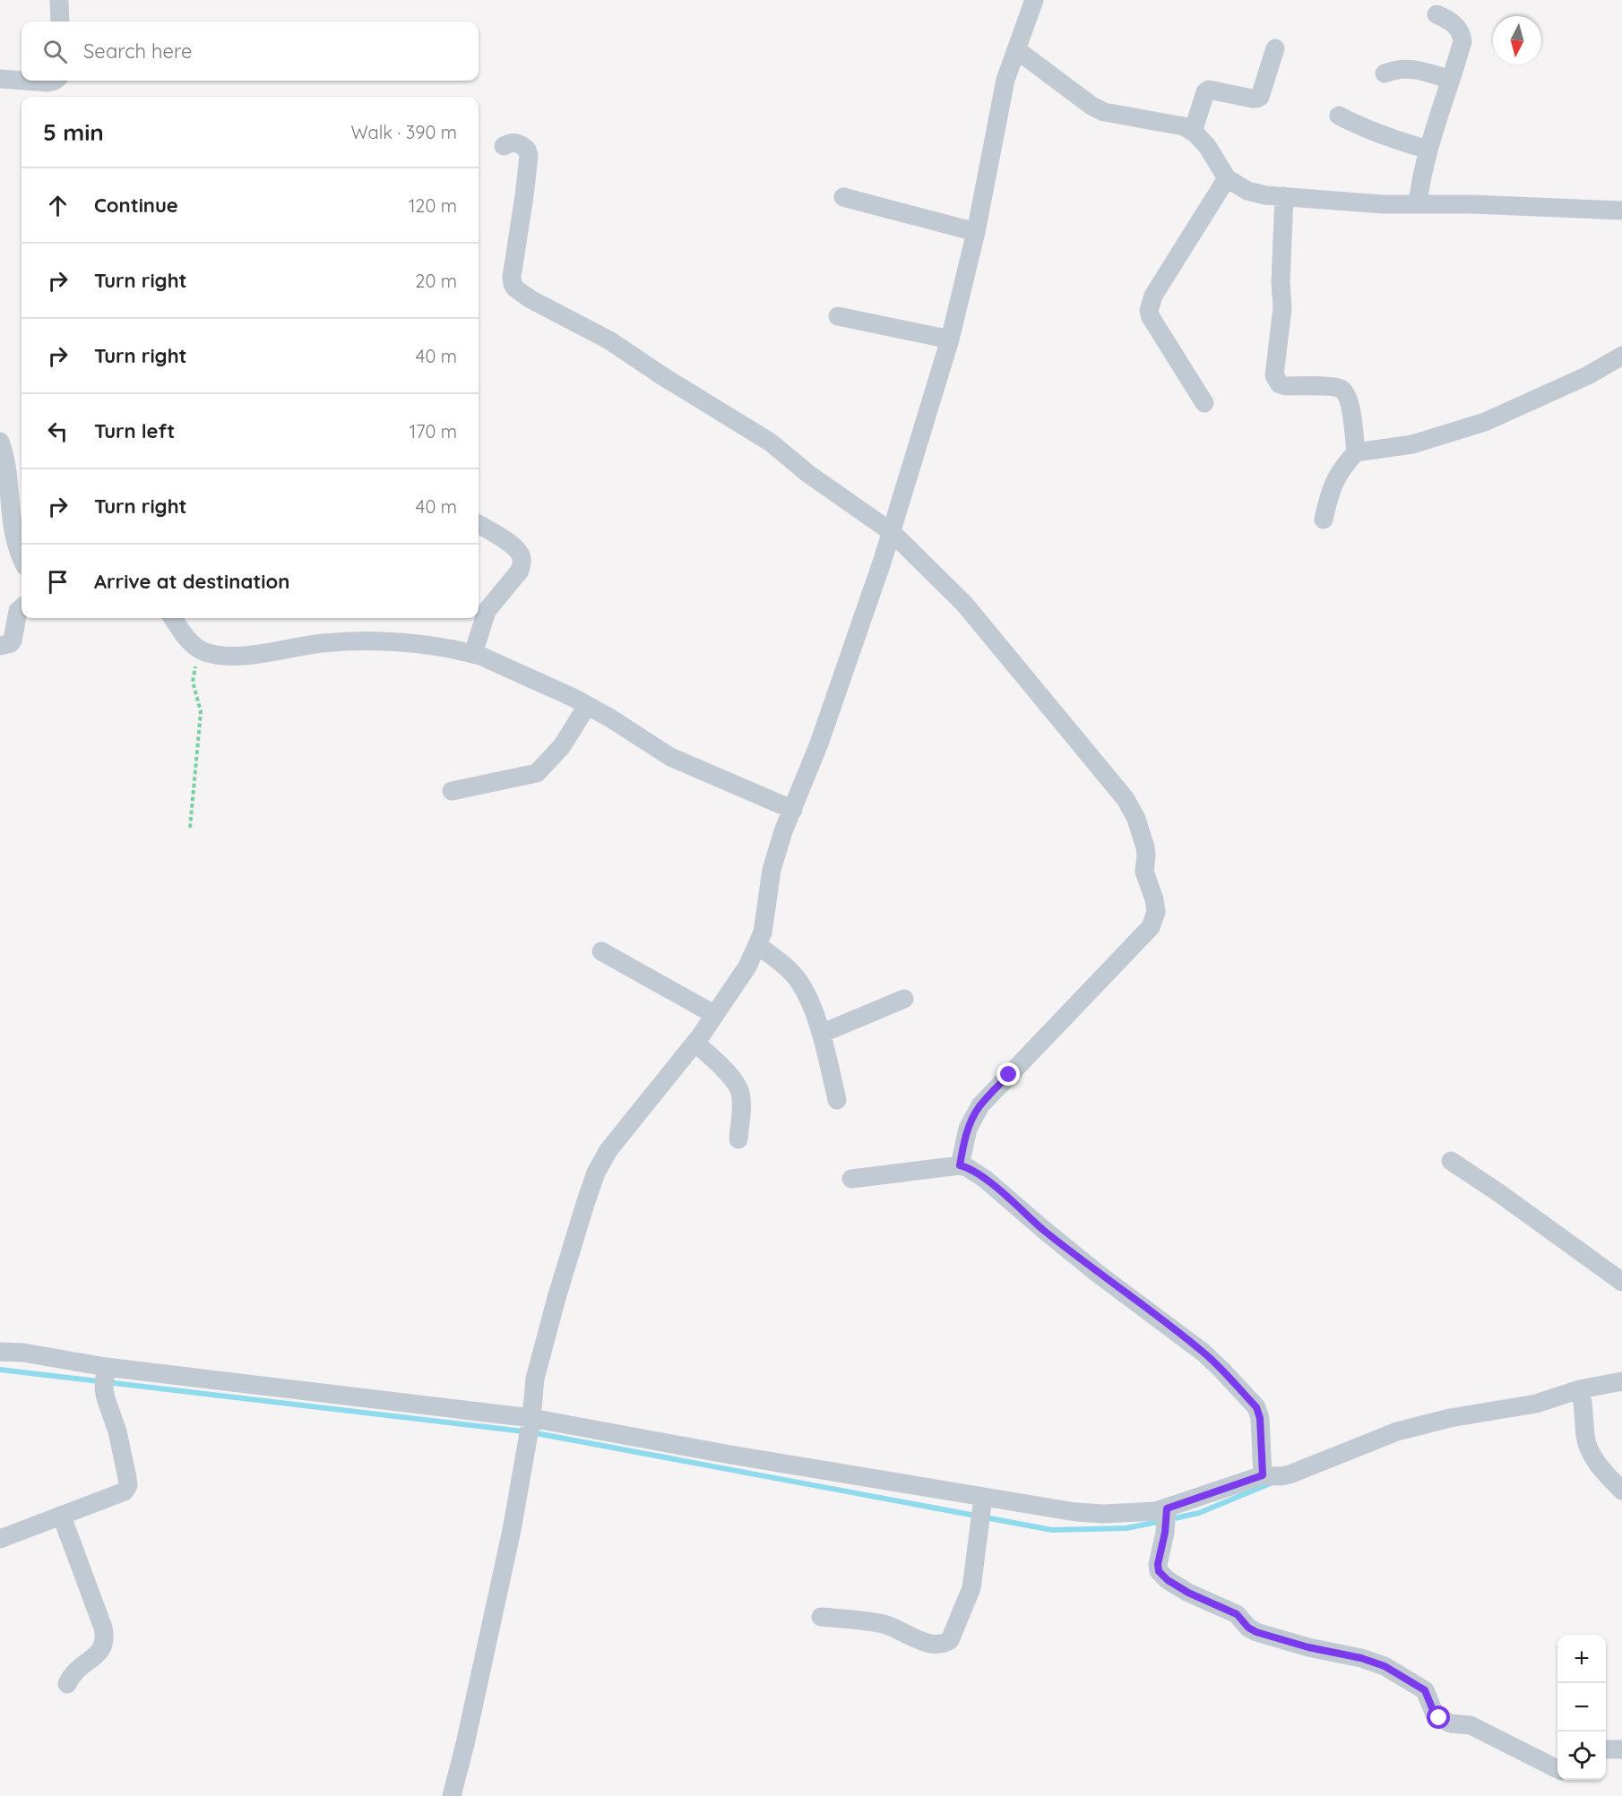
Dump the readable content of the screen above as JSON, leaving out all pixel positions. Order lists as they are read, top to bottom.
{
  "north": "bottom",
  "page": {
    "search": "Search here",
    "heading": ["5 min", "Walk · 390 m"],
    "list": [
      ["Continue", "120 m"],
      ["Turn right", "20 m"],
      ["Turn right", "40 m"],
      ["Turn left", "170 m"],
      ["Turn right", "40 m"],
      "Arrive at destination"
    ],
    "map_buttons": ["+", "−"]
  }
}
